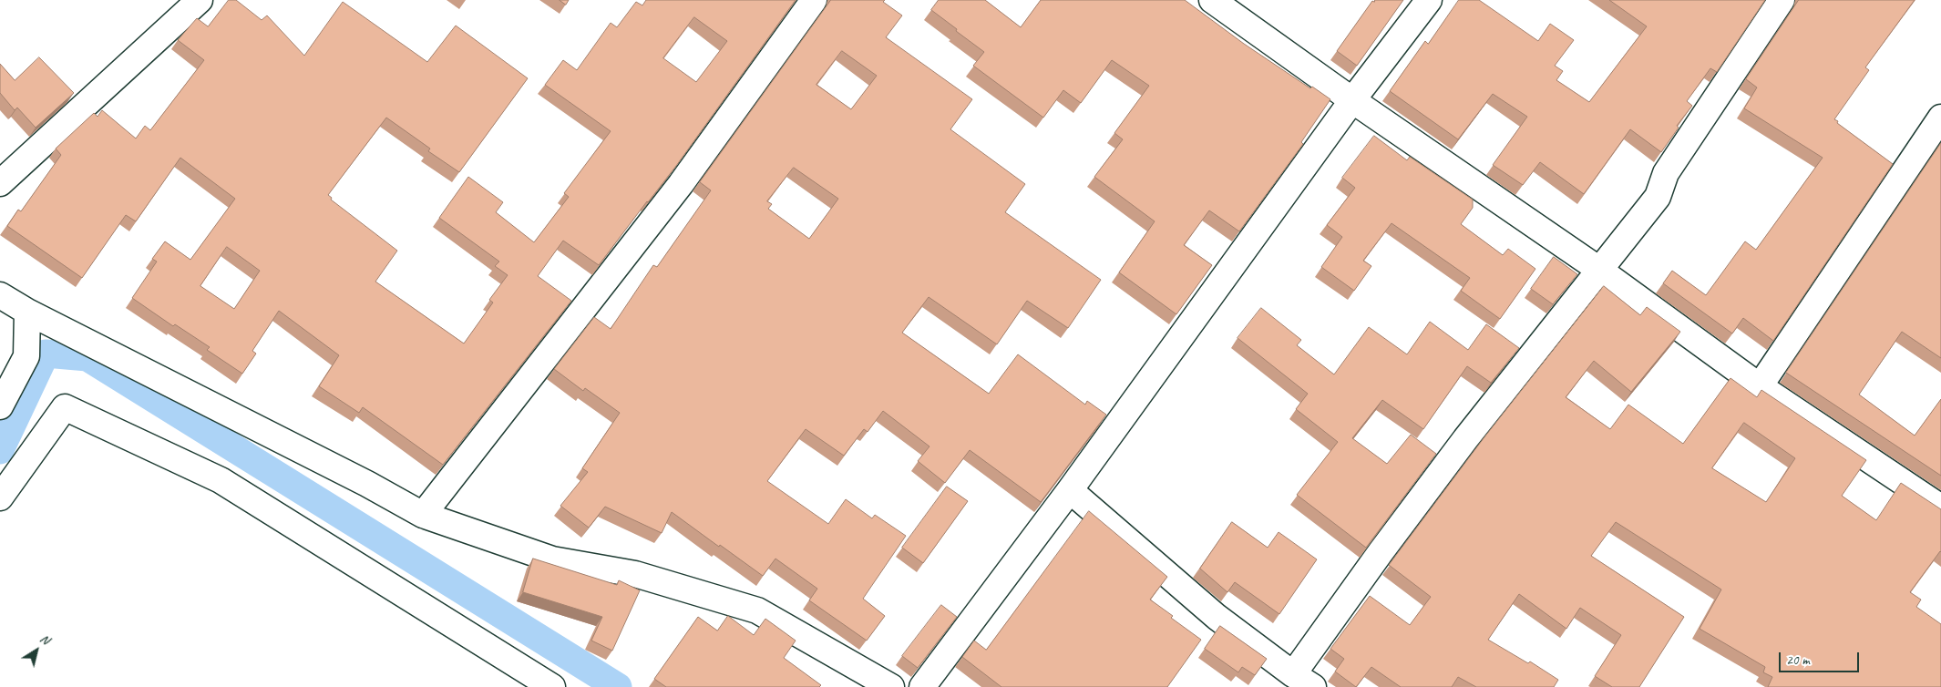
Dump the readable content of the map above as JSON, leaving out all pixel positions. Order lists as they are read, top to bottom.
{
  "scale_bar": "20 m",
  "north": "top right"
}
